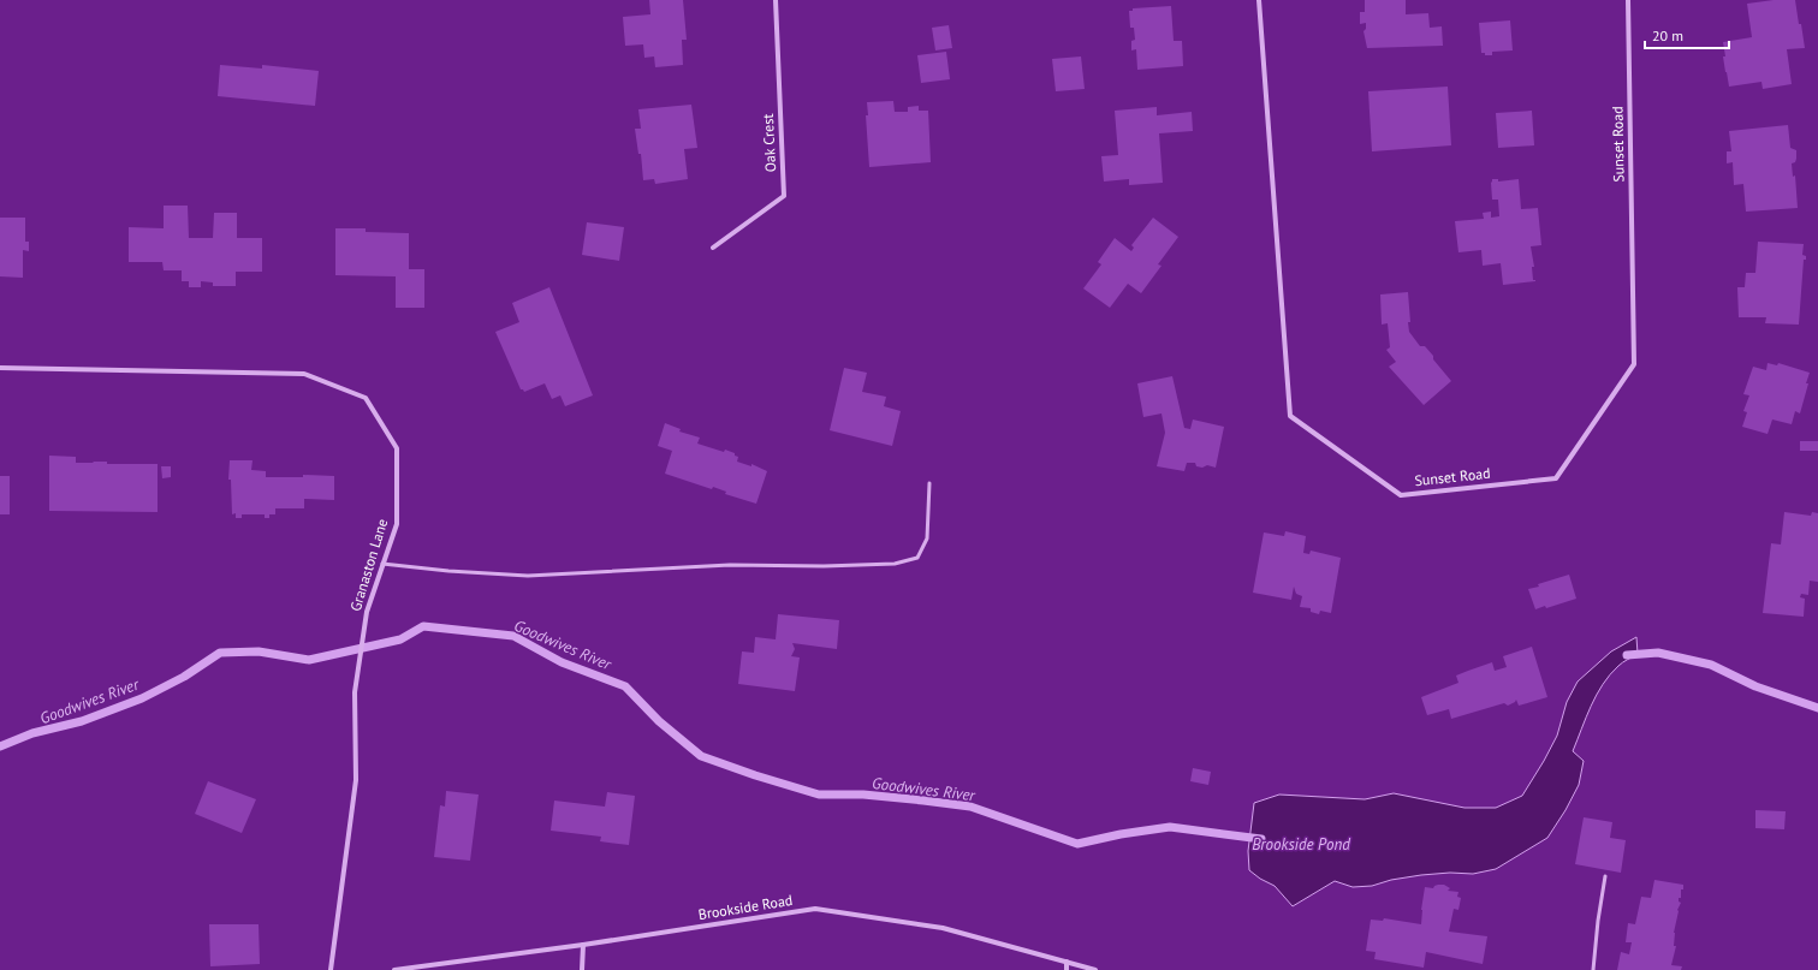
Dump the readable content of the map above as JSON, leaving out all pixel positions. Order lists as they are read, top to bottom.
{
  "streets": {
    "street": [
      "Oak Crest",
      "Sunset Road",
      "Granaston Lane",
      "Brookside Road"
    ]
  },
  "water": ["Goodwives River", "Brookside Pond"],
  "scale_bar": "20 m"
}
